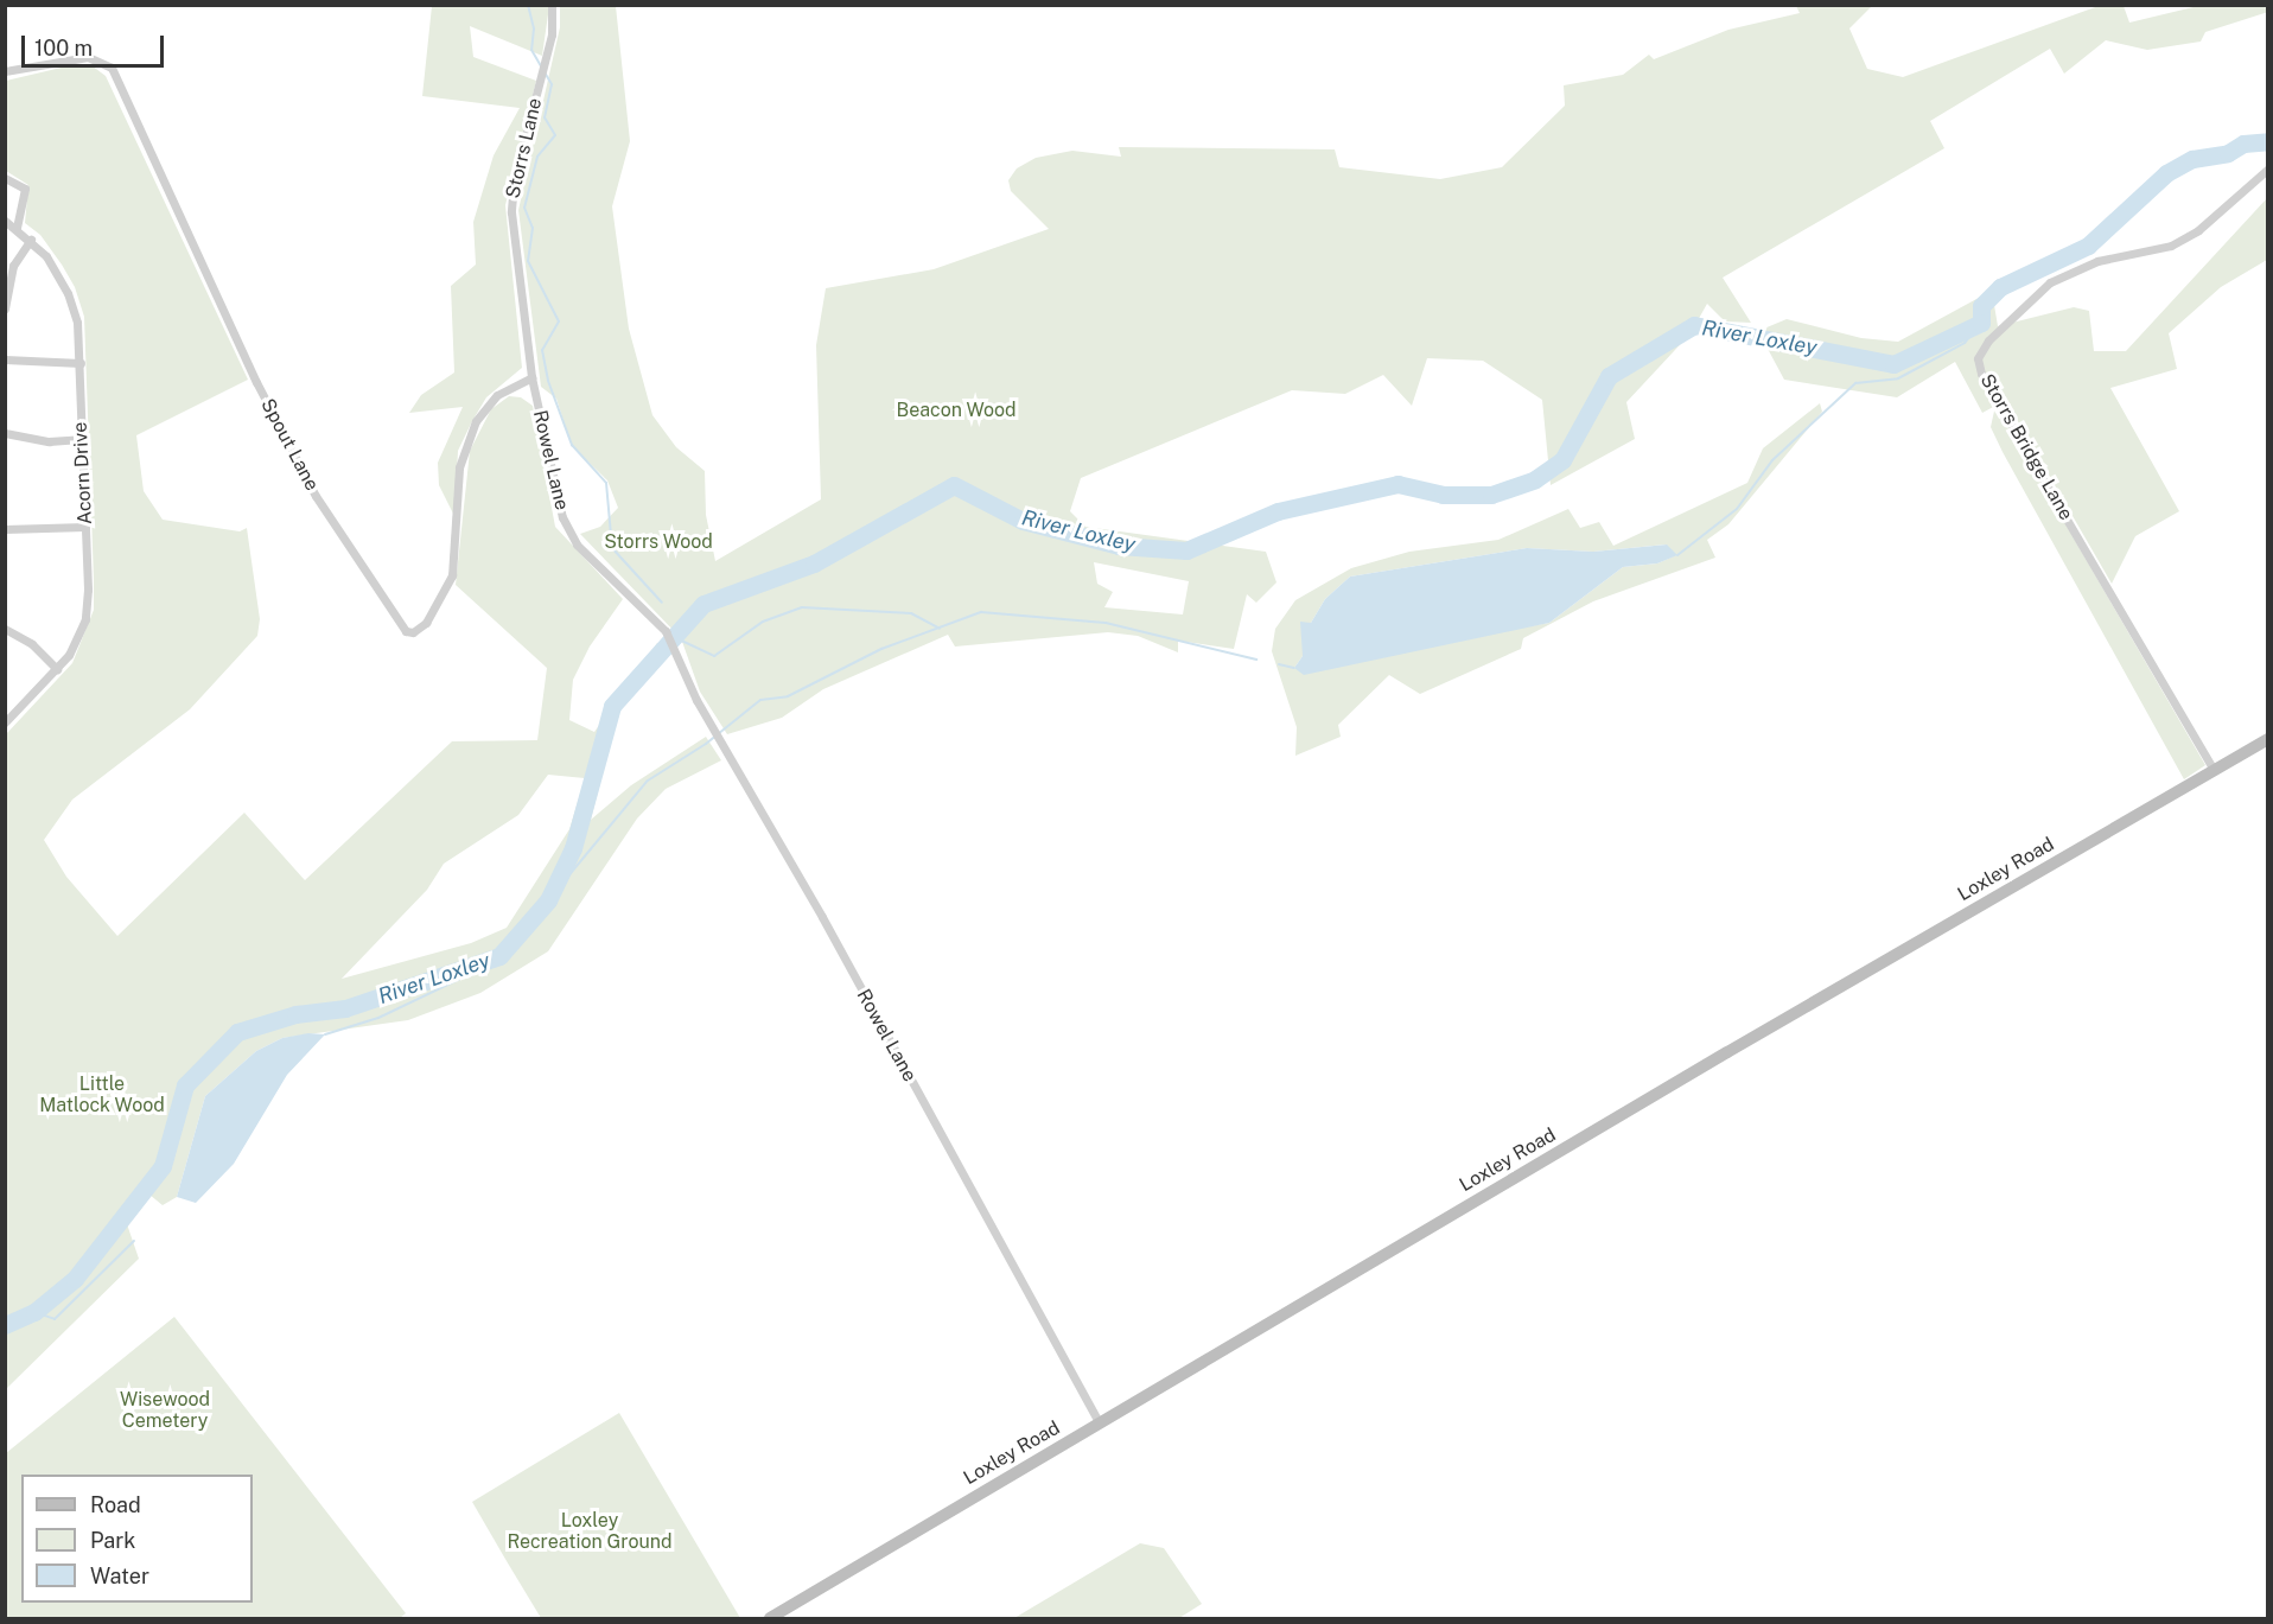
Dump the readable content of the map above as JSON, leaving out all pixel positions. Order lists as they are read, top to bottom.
{
  "streets": {
    "main road": ["Loxley Road"],
    "street": [
      "Storrs Lane",
      "Spout Lane",
      "Storrs Bridge Lane",
      "Rowel Lane",
      "Acorn Drive"
    ]
  },
  "crossings": [
    ["Storrs Lane", "Spout Lane"],
    ["Storrs Lane", "Rowel Lane"],
    ["Spout Lane", "Rowel Lane"],
    ["Storrs Bridge Lane", "Loxley Road"],
    ["Rowel Lane", "Loxley Road"]
  ],
  "water": ["River Loxley"],
  "parks": [
    "Beacon Wood",
    "Storrs Wood",
    "Little Matlock Wood",
    "Wisewood Cemetery",
    "Loxley Recreation Ground"
  ],
  "legend": ["Road", "Park", "Water"],
  "scale_bar": "100 m"
}
